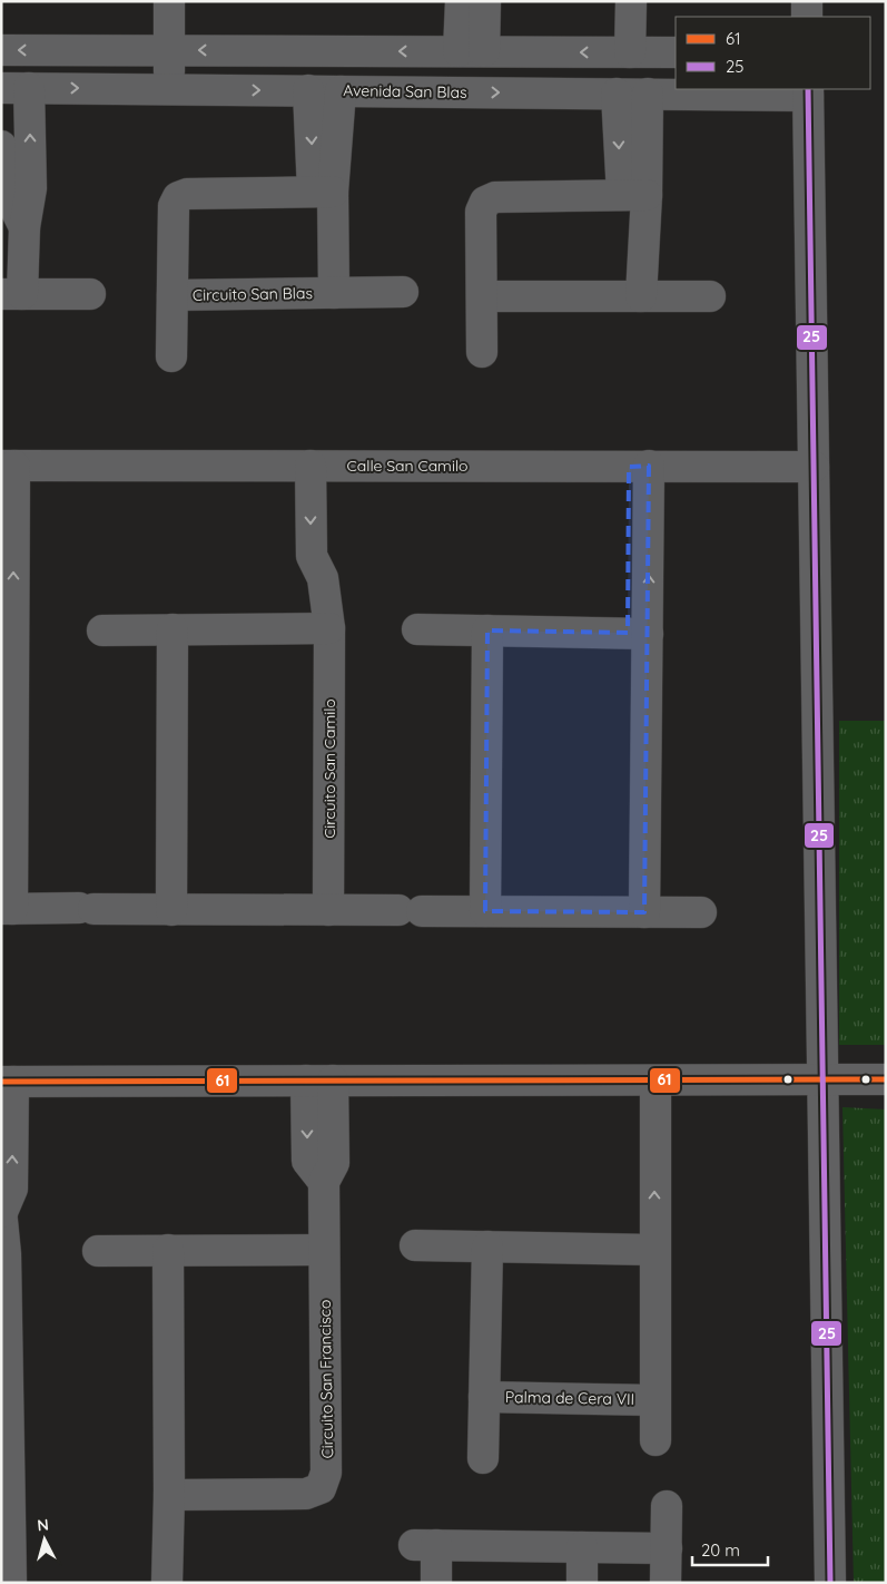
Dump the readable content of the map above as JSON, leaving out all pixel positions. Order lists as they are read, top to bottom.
{
  "streets": {
    "street": [
      "Avenida San Blas",
      "Circuito San Blas",
      "Calle San Camilo",
      "Circuito San Camilo",
      "Circuito San Francisco",
      "Palma de Cera VII"
    ]
  },
  "crossings": [
    ["Avenida San Blas", "Circuito San Blas"],
    ["Calle San Camilo", "Circuito San Camilo"]
  ],
  "lines": ["transit line 25", "transit line 61"],
  "legend": ["61", "25"],
  "scale_bar": "20 m",
  "north": "top"
}
